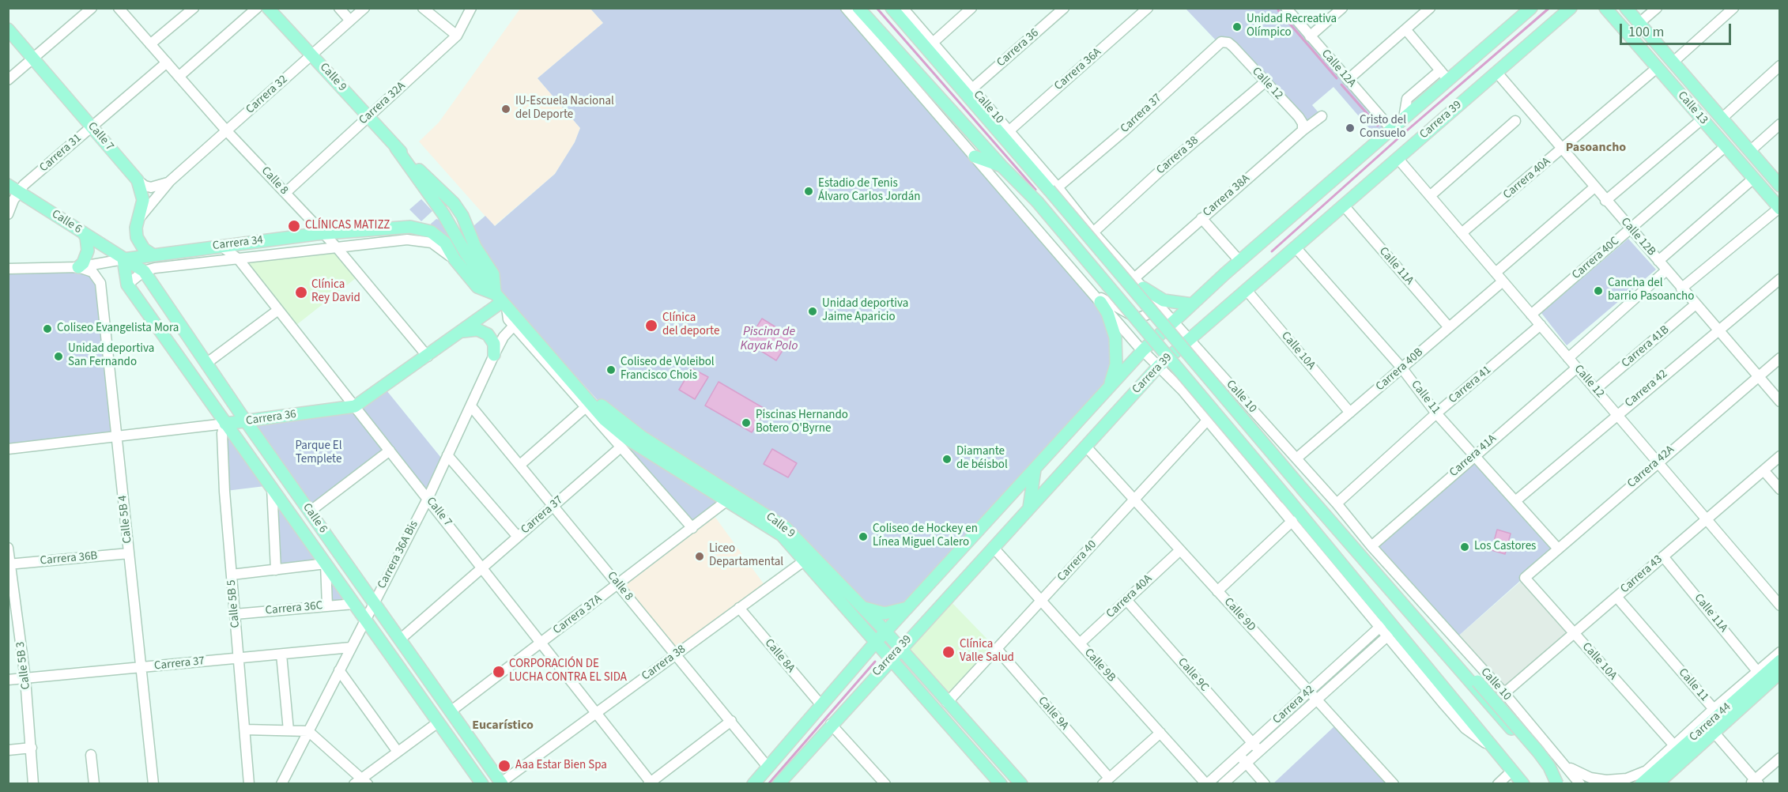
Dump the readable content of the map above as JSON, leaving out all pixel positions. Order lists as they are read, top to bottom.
{
  "streets": {
    "main road": [
      "Carrera 36",
      "Calle 9",
      "Calle 10",
      "Calle 13",
      "Carrera 39",
      "Calle 7",
      "Calle 6",
      "Carrera 34",
      "Carrera 44"
    ],
    "street": [
      "Calle 12A",
      "Carrera 36A",
      "Calle 12",
      "Carrera 32",
      "Carrera 32A",
      "Carrera 37",
      "Carrera 31",
      "Carrera 38",
      "Carrera 40A",
      "Calle 8",
      "Carrera 38A",
      "Calle 12B",
      "Carrera 40C",
      "Calle 11A",
      "Carrera 41B",
      "Calle 10A",
      "Carrera 40B",
      "Carrera 41",
      "Carrera 42",
      "Calle 11",
      "Carrera 41A",
      "Carrera 42A",
      "Calle 5B 4",
      "Carrera 36A Bis",
      "Carrera 36B",
      "Carrera 40",
      "Carrera 43",
      "Calle 5B 5",
      "Carrera 36C",
      "Carrera 37A",
      "Calle 9D",
      "Calle 8A",
      "Calle 5B 3",
      "Calle 9B",
      "Calle 9C",
      "Calle 9A"
    ]
  },
  "crossings": [
    ["Carrera 36", "Calle 9"],
    ["Carrera 36", "Calle 10"],
    ["Carrera 36", "Calle 7"],
    ["Carrera 36", "Calle 8"],
    ["Carrera 36", "Calle 6"],
    ["Carrera 36", "Carrera 34"],
    ["Carrera 36", "Calle 5B 4"],
    ["Carrera 36", "Calle 5B 5"],
    ["Calle 12A", "Carrera 39"],
    ["Carrera 36A", "Calle 10"],
    ["Calle 9", "Carrera 32"],
    ["Calle 9", "Carrera 32A"],
    ["Calle 9", "Carrera 37"],
    ["Calle 9", "Carrera 39"],
    ["Calle 9", "Carrera 38"],
    ["Calle 9", "Carrera 34"],
    ["Calle 9", "Carrera 36A Bis"],
    ["Calle 9", "Carrera 40"],
    ["Calle 9", "Carrera 37A"],
    ["Calle 12", "Carrera 37"],
    ["Calle 12", "Carrera 39"],
    ["Calle 12", "Carrera 38"],
    ["Calle 12", "Carrera 40A"],
    ["Calle 12", "Carrera 38A"],
    ["Calle 12", "Carrera 40C"],
    ["Calle 12", "Carrera 41B"],
    ["Calle 12", "Carrera 40B"],
    ["Calle 12", "Carrera 41"],
    ["Calle 12", "Carrera 42"],
    ["Calle 12", "Carrera 41A"],
    ["Calle 12", "Carrera 42A"],
    ["Calle 12", "Carrera 43"],
    ["Carrera 32", "Calle 7"],
    ["Carrera 32", "Calle 8"],
    ["Carrera 32A", "Calle 8"],
    ["Calle 10", "Carrera 37"],
    ["Calle 10", "Carrera 39"],
    ["Calle 10", "Carrera 38"],
    ["Calle 10", "Carrera 38A"],
    ["Calle 10", "Carrera 40B"],
    ["Calle 10", "Carrera 41"],
    ["Calle 10", "Carrera 41A"],
    ["Calle 10", "Carrera 43"],
    ["Calle 10", "Carrera 44"],
    ["Calle 13", "Carrera 40A"],
    ["Calle 13", "Carrera 40C"],
    ["Carrera 37", "Calle 7"],
    ["Carrera 37", "Calle 8"],
    ["Carrera 37", "Calle 6"],
    ["Carrera 37", "Calle 5B 4"],
    ["Carrera 37", "Carrera 36A Bis"],
    ["Carrera 37", "Calle 5B 5"],
    ["Carrera 37", "Calle 5B 3"],
    ["Carrera 39", "Calle 8"],
    ["Carrera 39", "Calle 12B"],
    ["Carrera 39", "Calle 11A"],
    ["Carrera 39", "Calle 10A"],
    ["Carrera 39", "Calle 11"],
    ["Carrera 39", "Calle 9D"],
    ["Carrera 39", "Calle 8A"],
    ["Carrera 39", "Calle 9B"],
    ["Calle 7", "Carrera 31"],
    ["Calle 7", "Carrera 38"],
    ["Calle 7", "Carrera 34"],
    ["Calle 7", "Carrera 36A Bis"],
    ["Calle 7", "Carrera 37A"],
    ["Carrera 31", "Calle 8"],
    ["Carrera 31", "Calle 6"],
    ["Carrera 38", "Calle 8"],
    ["Carrera 38", "Calle 6"],
    ["Carrera 38", "Calle 8A"],
    ["Carrera 40A", "Calle 12B"],
    ["Carrera 40A", "Calle 9D"],
    ["Carrera 40A", "Calle 9B"],
    ["Carrera 40A", "Calle 9C"],
    ["Calle 8", "Carrera 34"],
    ["Calle 8", "Carrera 36A Bis"],
    ["Calle 8", "Carrera 37A"],
    ["Calle 6", "Carrera 34"],
    ["Calle 6", "Carrera 36A Bis"],
    ["Calle 6", "Calle 5B 5"],
    ["Calle 6", "Carrera 36C"],
    ["Calle 6", "Carrera 37A"],
    ["Calle 12B", "Carrera 40C"],
    ["Calle 12B", "Carrera 41B"],
    ["Calle 12B", "Carrera 42"],
    ["Calle 12B", "Carrera 42A"],
    ["Carrera 34", "Calle 5B 4"],
    ["Calle 11A", "Carrera 40B"],
    ["Calle 11A", "Carrera 43"],
    ["Calle 11A", "Carrera 44"],
    ["Calle 10A", "Carrera 40B"],
    ["Calle 10A", "Carrera 42A"],
    ["Calle 10A", "Carrera 43"],
    ["Calle 10A", "Carrera 44"],
    ["Carrera 40B", "Calle 11"],
    ["Carrera 41", "Calle 11"],
    ["Carrera 42", "Calle 11"],
    ["Carrera 42", "Calle 9D"],
    ["Carrera 42", "Calle 9B"],
    ["Carrera 42", "Calle 9C"],
    ["Calle 11", "Carrera 41A"],
    ["Calle 11", "Carrera 42A"],
    ["Calle 11", "Carrera 43"],
    ["Calle 11", "Carrera 44"],
    ["Calle 5B 4", "Carrera 36B"],
    ["Carrera 36B", "Calle 5B 3"],
    ["Carrera 40", "Calle 9D"],
    ["Carrera 40", "Calle 9B"],
    ["Carrera 40", "Calle 9A"],
    ["Calle 5B 5", "Carrera 36C"]
  ],
  "districts": ["Pasoancho", "Eucarístico"],
  "water": ["Piscina de Kayak Polo"],
  "parks": ["Parque El Templete"],
  "places": [
    "Unidad Recreativa Olímpico",
    "IU-Escuela Nacional del Deporte",
    "Cristo del Consuelo",
    "Estadio de Tenis Álvaro Carlos Jordán",
    "CLÍNICAS MATIZZ",
    "Cancha del barrio Pasoancho",
    "Clínica Rey David",
    "Unidad deportiva Jaime Aparicio",
    "Clínica del deporte",
    "Coliseo Evangelista Mora",
    "Unidad deportiva San Fernando",
    "Coliseo de Voleibol Francisco Chois",
    "Piscinas Hernando Botero O'Byrne",
    "Diamante de béisbol",
    "Coliseo de Hockey en Línea Miguel Calero",
    "Los Castores",
    "Liceo Departamental",
    "Clínica Valle Salud",
    "CORPORACIÓN DE LUCHA CONTRA EL SIDA",
    "Aaa Estar Bien Spa"
  ],
  "scale_bar": "100 m"
}
